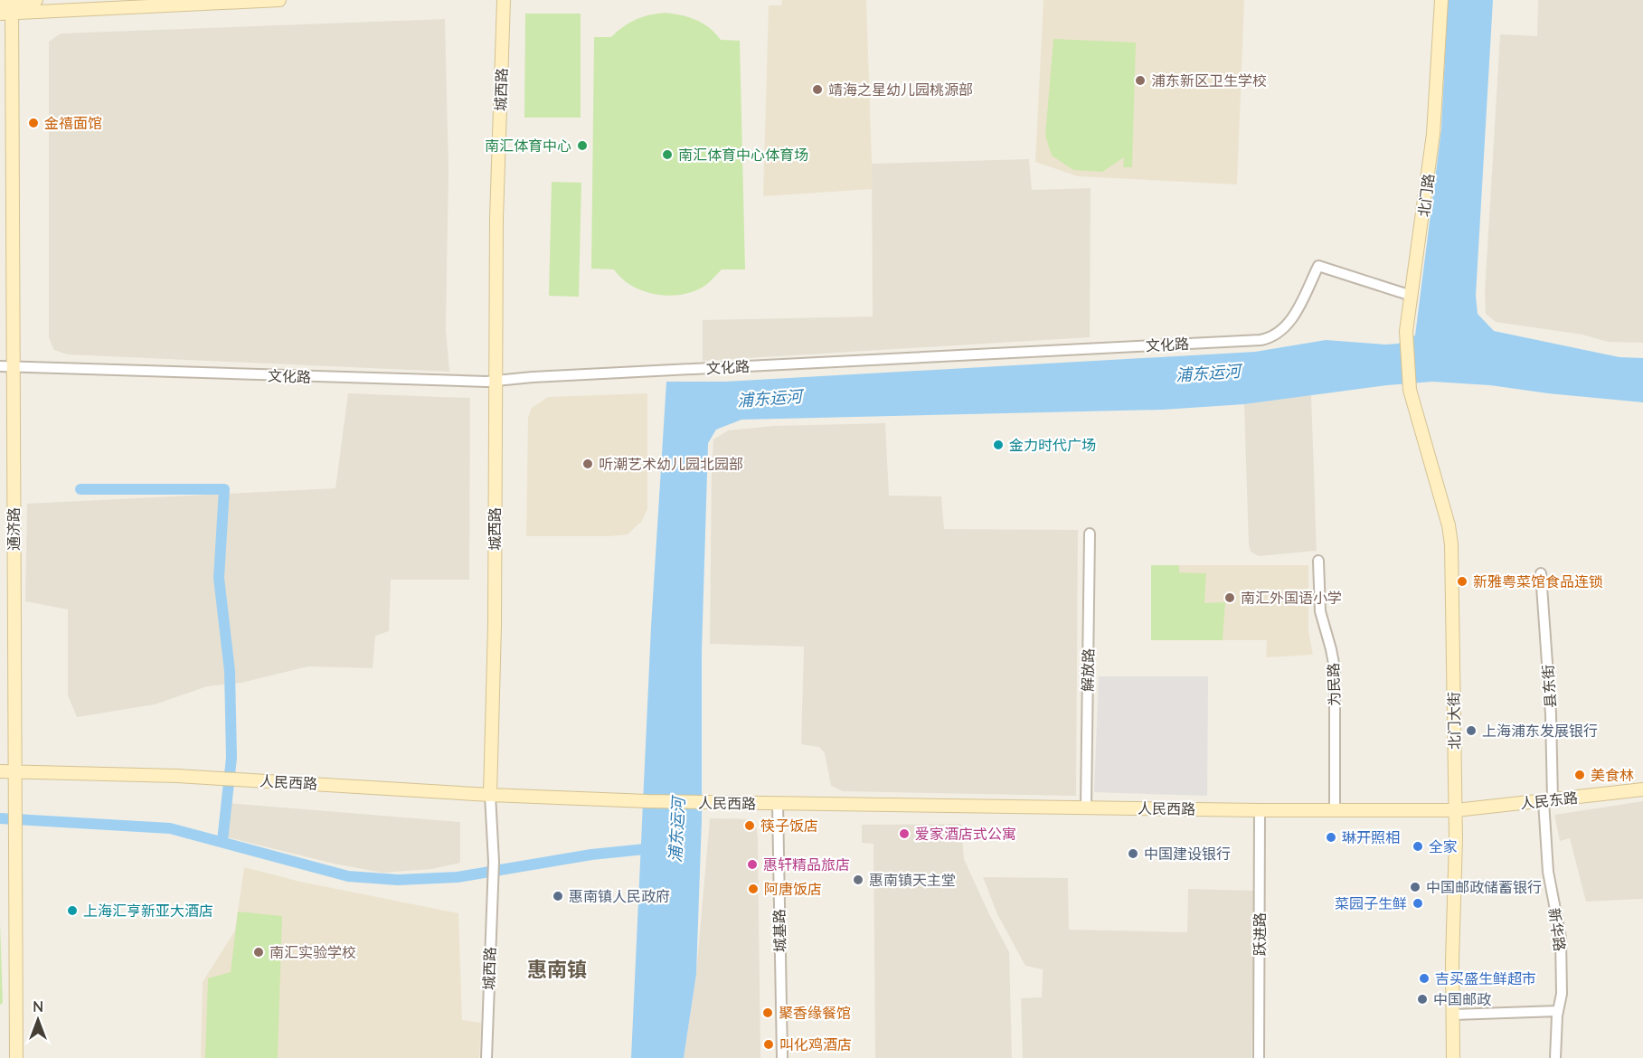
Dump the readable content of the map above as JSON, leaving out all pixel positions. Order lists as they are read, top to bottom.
{
  "streets": {
    "street": [
      "城西路",
      "北门路",
      "文化路",
      "通济路",
      "解放路",
      "为民路",
      "县东街",
      "北门大街",
      "人民西路",
      "人民东路",
      "新华路",
      "城基路",
      "跃进路"
    ]
  },
  "crossings": [
    ["城西路", "文化路"],
    ["城西路", "人民西路"],
    ["北门路", "文化路"],
    ["北门路", "北门大街"],
    ["文化路", "通济路"],
    ["通济路", "人民西路"],
    ["解放路", "人民西路"],
    ["为民路", "人民西路"],
    ["县东街", "人民东路"],
    ["县东街", "新华路"],
    ["北门大街", "人民西路"],
    ["北门大街", "人民东路"],
    ["人民西路", "人民东路"],
    ["人民西路", "城基路"],
    ["人民西路", "跃进路"],
    ["人民东路", "新华路"]
  ],
  "districts": ["惠南镇"],
  "water": ["浦东运河"],
  "places": [
    "浦东新区卫生学校",
    "靖海之星幼儿园桃源部",
    "金禧面馆",
    "南汇体育中心",
    "南汇体育中心体育场",
    "金力时代广场",
    "听潮艺术幼儿园北园部",
    "新雅粤菜馆食品连锁",
    "南汇外国语小学",
    "上海浦东发展银行",
    "美食林",
    "筷子饭店",
    "爱家酒店式公寓",
    "琳开照相",
    "全家",
    "中国建设银行",
    "惠轩精品旅店",
    "惠南镇天主堂",
    "中国邮政储蓄银行",
    "阿唐饭店",
    "惠南镇人民政府",
    "菜园子生鲜",
    "上海汇亨新亚大酒店",
    "南汇实验学校",
    "吉买盛生鲜超市",
    "中国邮政",
    "聚香缘餐馆",
    "叫化鸡酒店"
  ],
  "north": "top"
}
